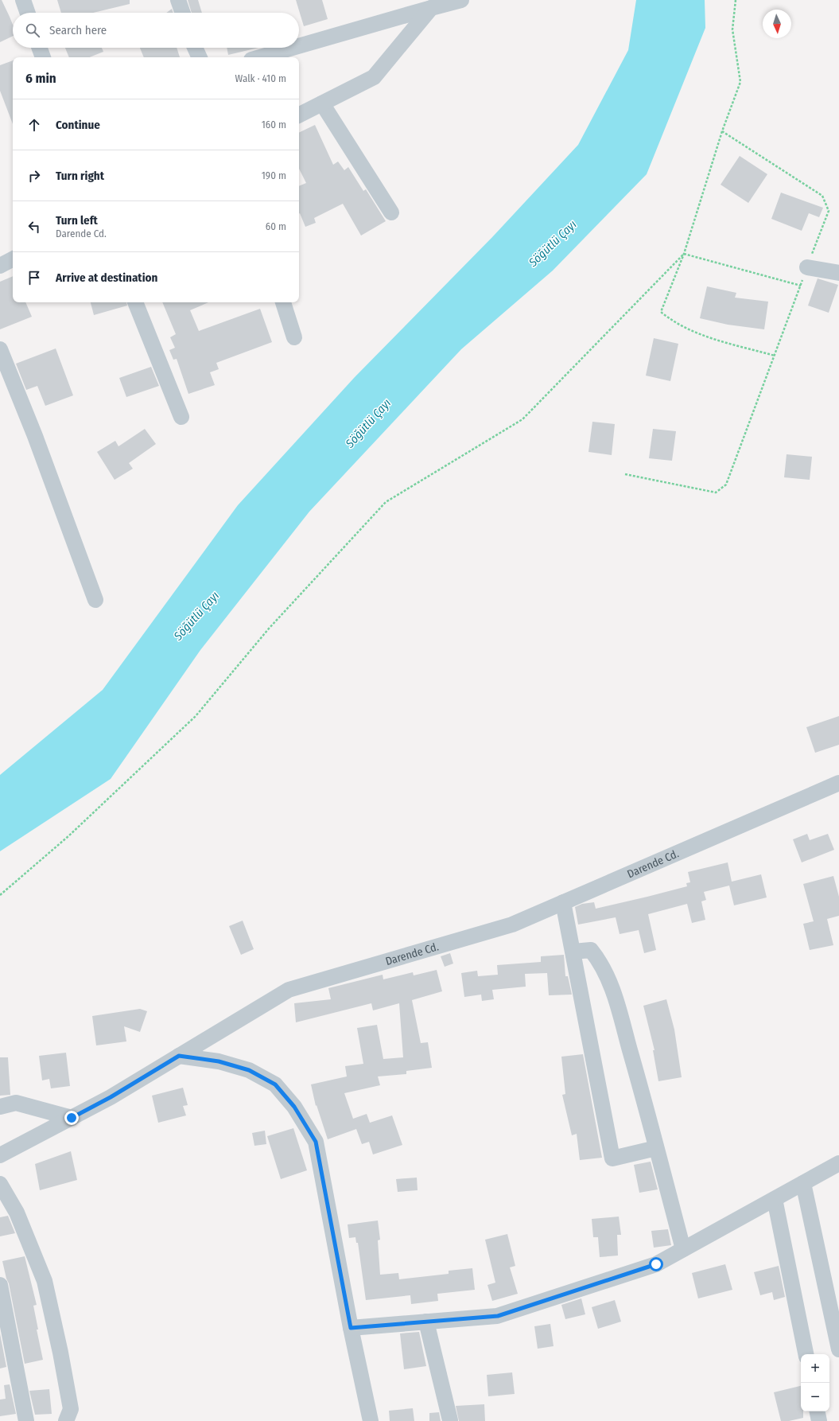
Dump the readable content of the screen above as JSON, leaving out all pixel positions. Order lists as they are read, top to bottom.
{
  "streets": {
    "street": ["Darende Cd."]
  },
  "water": ["Söğütlü Çayı"],
  "north": "bottom",
  "page": {
    "search": "Search here",
    "heading": ["6 min", "Walk · 410 m"],
    "list": [
      ["Continue", "160 m"],
      ["Turn right", "190 m"],
      ["Turn left", "Darende Cd.", "60 m"],
      "Arrive at destination"
    ],
    "map_buttons": ["+", "−"]
  }
}
